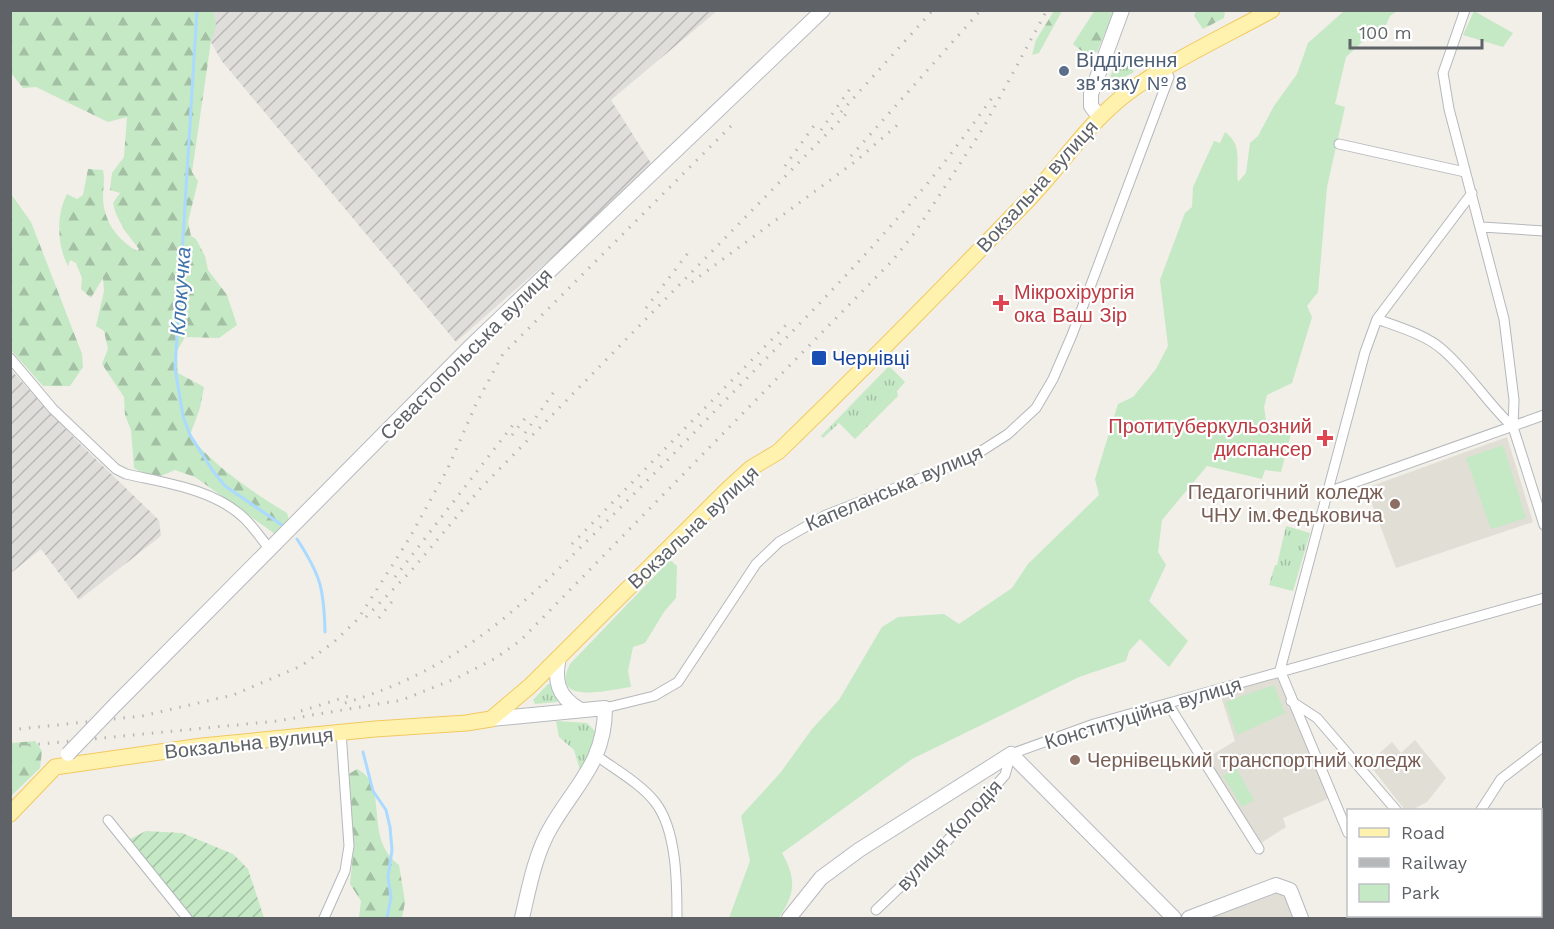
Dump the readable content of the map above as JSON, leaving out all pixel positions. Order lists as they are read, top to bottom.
{
  "streets": {
    "main road": ["Вокзальна вулиця"],
    "street": [
      "Севастопольська вулиця",
      "Капеланська вулиця",
      "Конституційна вулиця",
      "вулиця Колодія"
    ]
  },
  "crossings": [
    ["Вокзальна вулиця", "Севастопольська вулиця"],
    ["Вокзальна вулиця", "Капеланська вулиця"],
    ["Конституційна вулиця", "вулиця Колодія"]
  ],
  "water": ["Клокучка"],
  "places": {
    "other": ["Відділення зв'язку № 8", "Педагогічний коледж ЧНУ ім.Федьковича", "Чернівецький транспортний коледж"],
    "health": ["Мікрохірургія ока Ваш Зір", "Протитуберкульозний диспансер"],
    "transit": ["Чернівці"]
  },
  "legend": ["Road", "Railway", "Park"],
  "scale_bar": "100 m"
}
